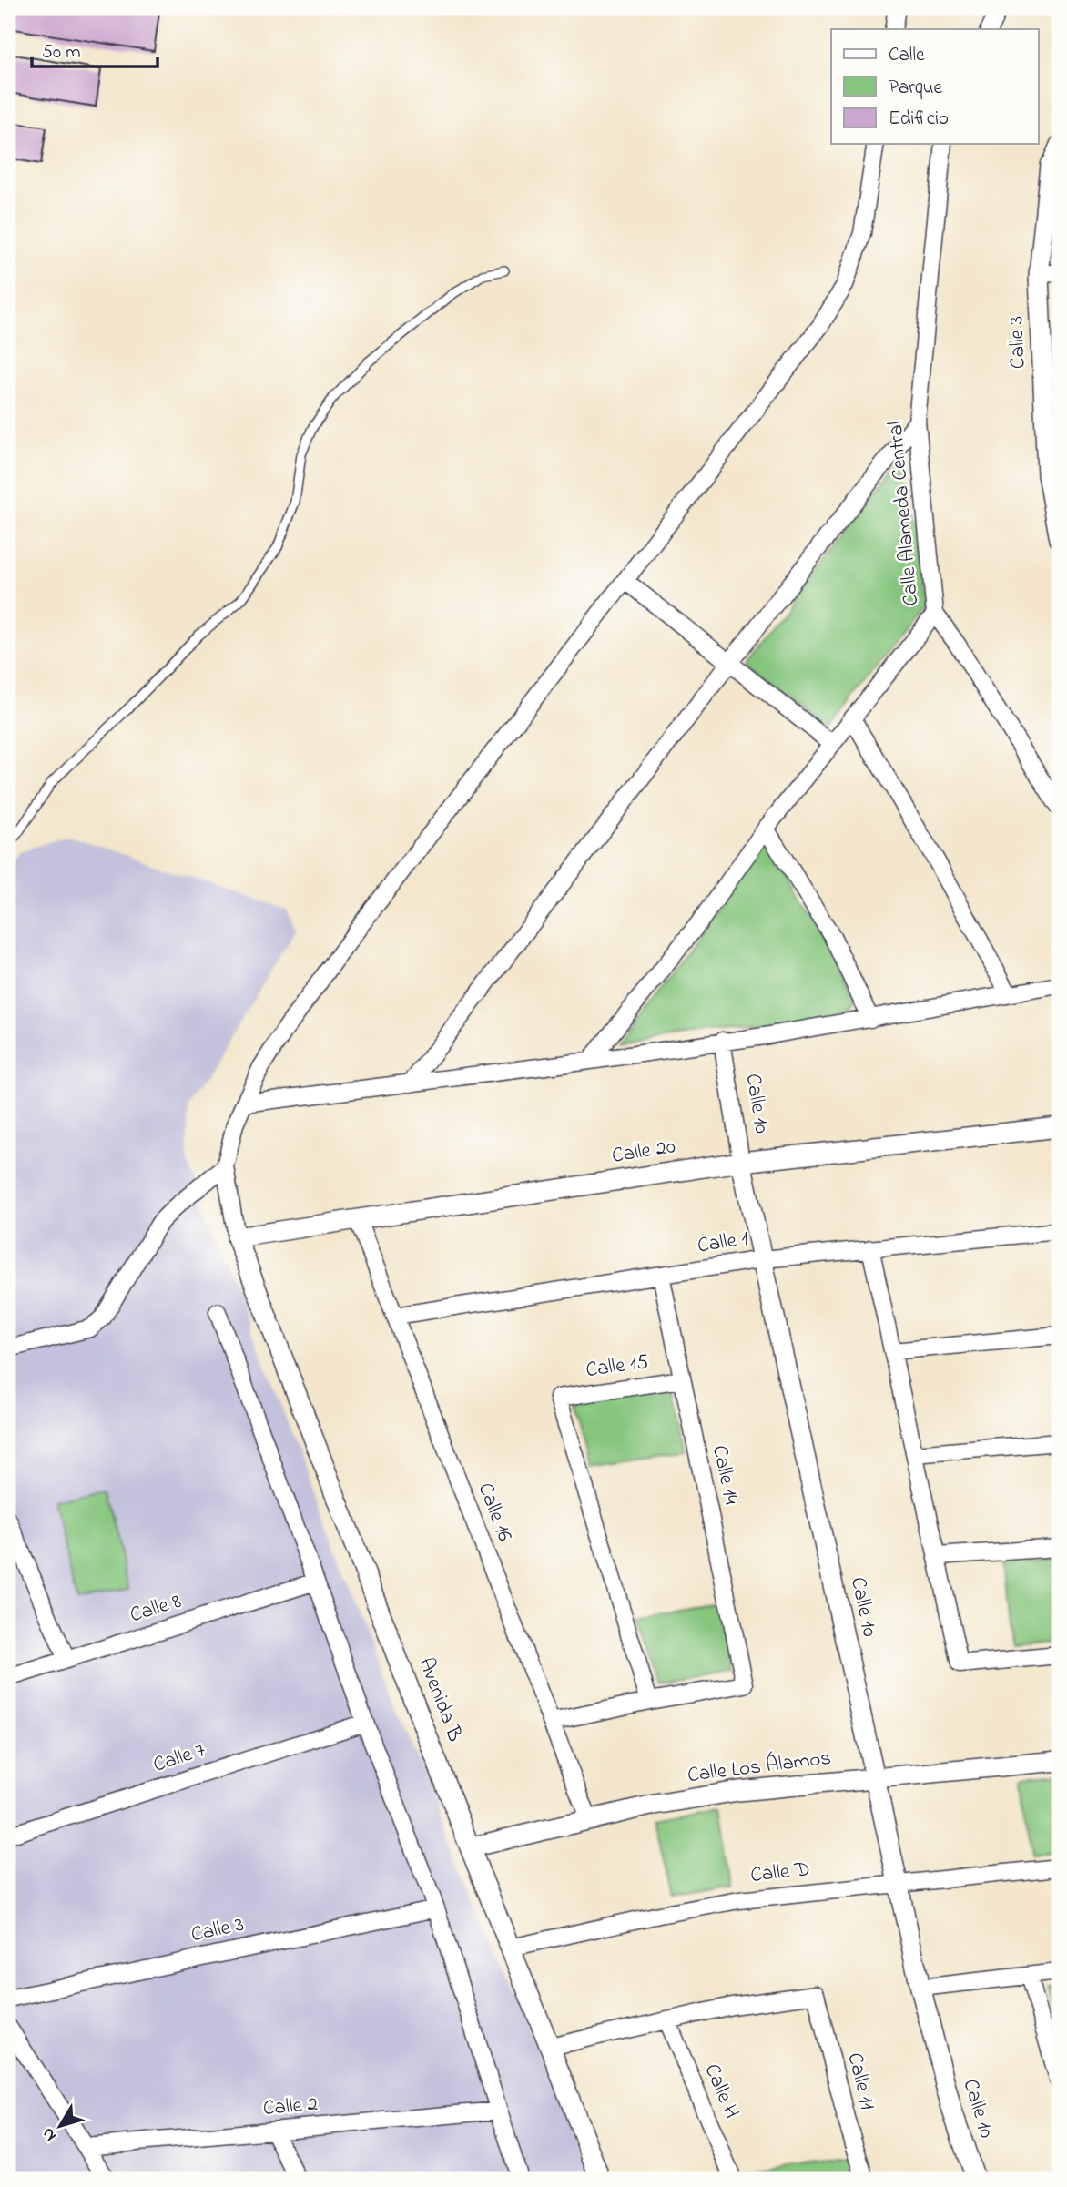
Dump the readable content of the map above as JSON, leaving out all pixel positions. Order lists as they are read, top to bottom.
{
  "streets": {
    "street": [
      "Calle 3",
      "Calle Alameda Central",
      "Calle 10",
      "Calle 20",
      "Calle 1",
      "Calle 15",
      "Calle 14",
      "Calle 16",
      "Calle 8",
      "Avenida B",
      "Calle 7",
      "Calle Los Álamos",
      "Calle D",
      "Calle 11",
      "Calle H",
      "Calle 2"
    ]
  },
  "crossings": [
    ["Calle 10", "Calle 20"],
    ["Calle 10", "Calle 1"],
    ["Calle 10", "Calle Los Álamos"],
    ["Calle 10", "Calle D"],
    ["Calle 20", "Calle 16"],
    ["Calle 20", "Avenida B"],
    ["Calle 1", "Calle 14"],
    ["Calle 1", "Calle 16"],
    ["Calle 15", "Calle 14"],
    ["Calle 16", "Calle Los Álamos"],
    ["Avenida B", "Calle Los Álamos"],
    ["Avenida B", "Calle D"],
    ["Calle 11", "Calle H"]
  ],
  "legend": ["Calle", "Parque", "Edificio"],
  "scale_bar": "50 m",
  "north": "bottom left"
}
